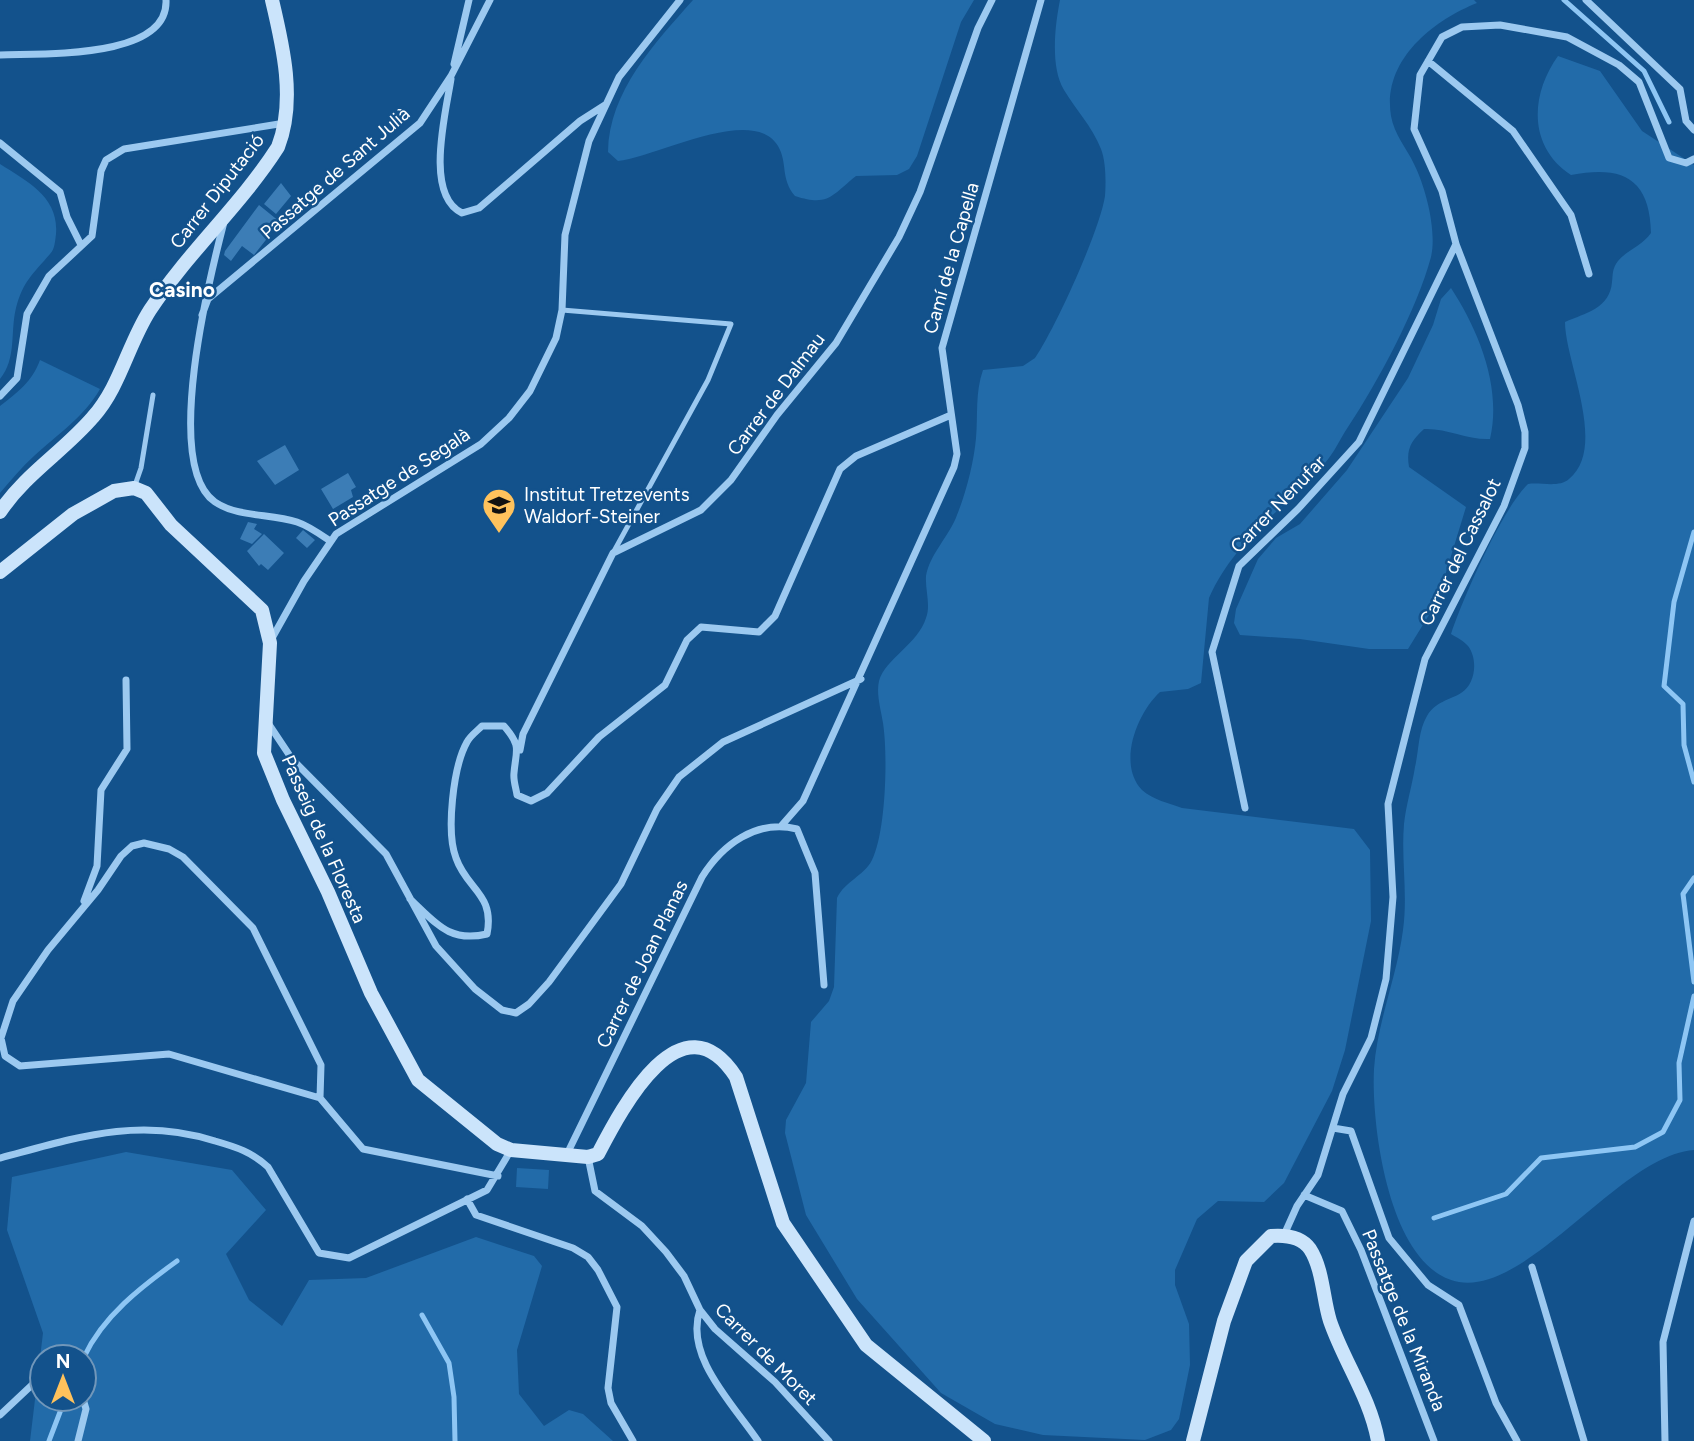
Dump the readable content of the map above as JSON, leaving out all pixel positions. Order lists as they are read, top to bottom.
{
  "streets": {
    "street": [
      "Passatge de Sant Julià",
      "Carrer Diputació",
      "Camí de la Capella",
      "Carrer de Dalmau",
      "Passatge de Segalà",
      "Carrer Nenufar",
      "Carrer del Cassalot",
      "Passeig de la Floresta",
      "Carrer de Joan Planas",
      "Passatge de la Miranda",
      "Carrer de Moret"
    ]
  },
  "crossings": [
    ["Camí de la Capella", "Carrer de Joan Planas"],
    ["Passatge de Segalà", "Passeig de la Floresta"],
    ["Carrer Nenufar", "Carrer del Cassalot"],
    ["Carrer del Cassalot", "Passatge de la Miranda"]
  ],
  "districts": ["Casino"],
  "places": {
    "school or university": ["Institut Tretzevents Waldorf-Steiner"]
  },
  "north": "top"
}
